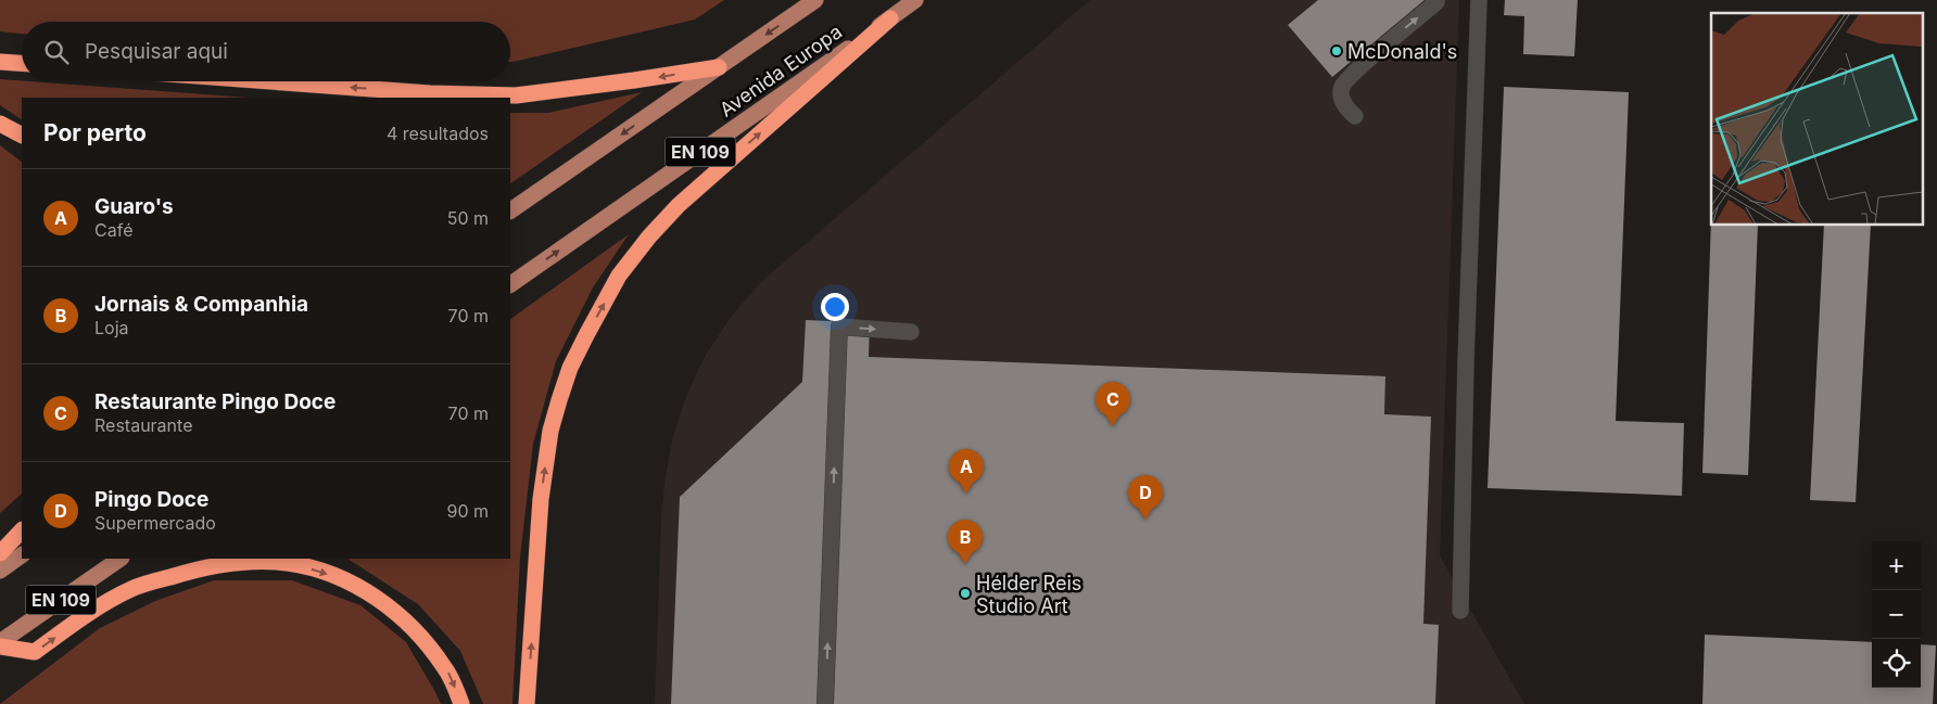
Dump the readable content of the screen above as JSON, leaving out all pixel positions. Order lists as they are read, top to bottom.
{
  "streets": {
    "main road": ["Avenida Europa", "EN 109"]
  },
  "places": ["McDonald's", "Hélder Reis Studio Art"],
  "page": {
    "search": "Pesquisar aqui",
    "heading": ["Por perto", "4 resultados"],
    "list": [
      {
        "mark": "A",
        "name": "Guaro's",
        "note": "Café",
        "value": "50 m"
      },
      {
        "mark": "B",
        "name": "Jornais & Companhia",
        "note": "Loja",
        "value": "70 m"
      },
      {
        "mark": "C",
        "name": "Restaurante Pingo Doce",
        "note": "Restaurante",
        "value": "70 m"
      },
      {
        "mark": "D",
        "name": "Pingo Doce",
        "note": "Supermercado",
        "value": "90 m"
      }
    ],
    "pins": [
      "C",
      "A",
      "D",
      "B"
    ],
    "map_buttons": ["+", "−"]
  }
}
